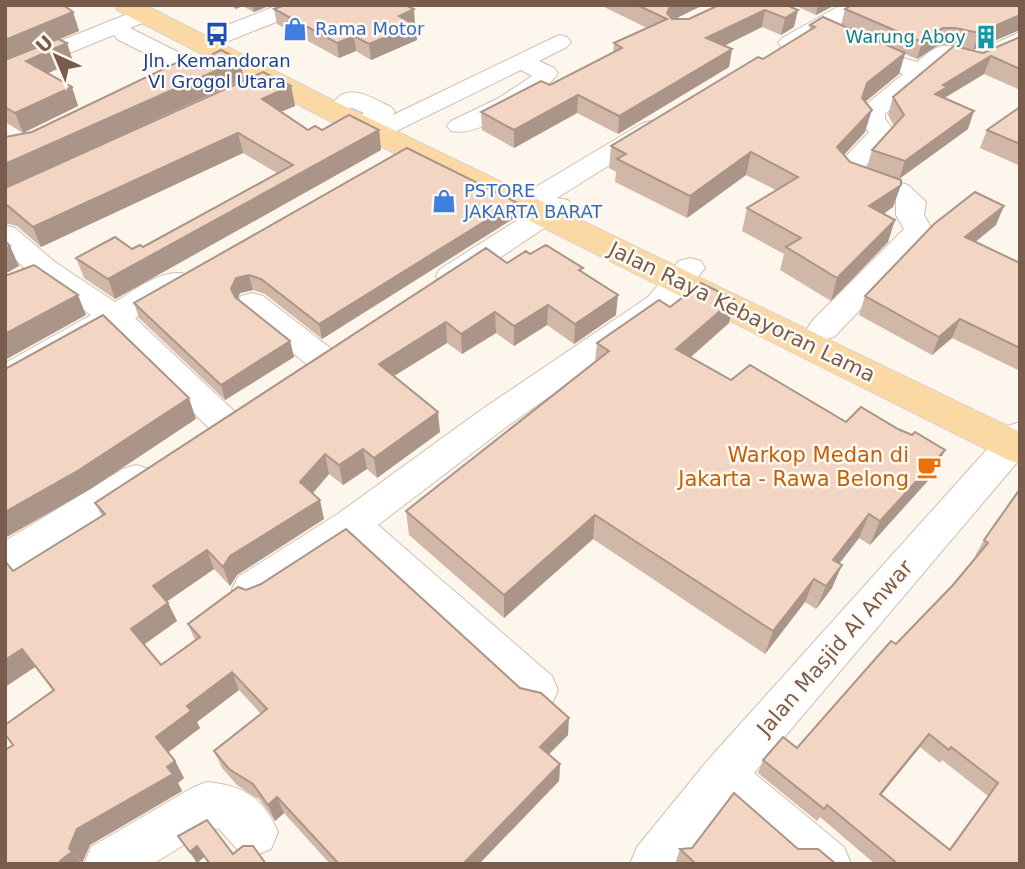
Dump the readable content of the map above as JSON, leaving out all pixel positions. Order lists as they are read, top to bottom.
{
  "streets": {
    "main road": ["Jalan Raya Kebayoran Lama"],
    "street": ["Jalan Masjid Al Anwar"]
  },
  "crossings": [
    ["Jalan Raya Kebayoran Lama", "Jalan Masjid Al Anwar"]
  ],
  "places": {
    "shop": ["Rama Motor", "PSTORE JAKARTA BARAT"],
    "bus stop": ["Jln. Kemandoran VI Grogol Utara"],
    "building": ["Warung Aboy"],
    "cafe": ["Warkop Medan di Jakarta - Rawa Belong"]
  },
  "north": "top left"
}
